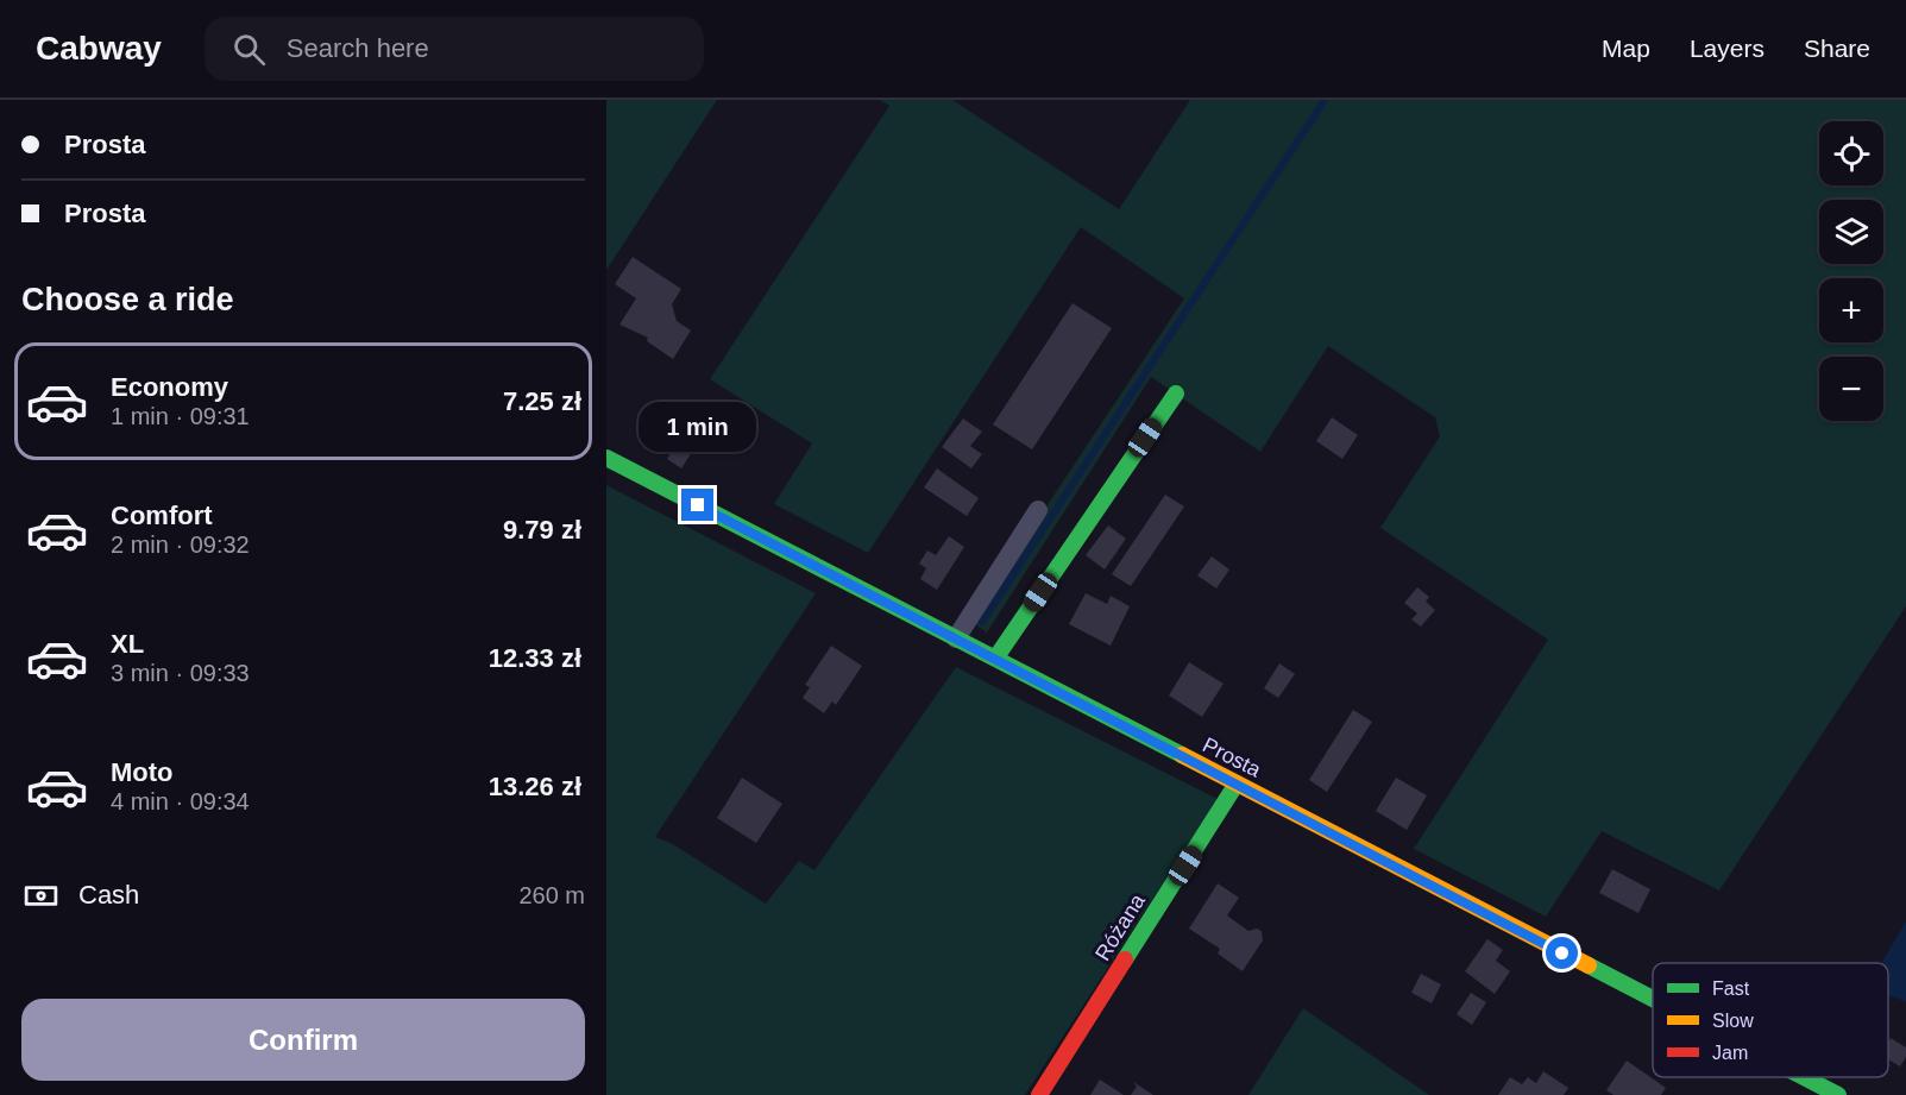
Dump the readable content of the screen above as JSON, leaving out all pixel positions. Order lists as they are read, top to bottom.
{
  "streets": {
    "street": ["Prosta", "Różana"]
  },
  "crossings": [
    ["Prosta", "Różana"]
  ],
  "legend": ["Fast", "Slow", "Jam"],
  "page": {
    "header": "Cabway",
    "search": "Search here",
    "nav": ["Map", "Layers", "Share"],
    "banner": ["Prosta", "Prosta"],
    "map_buttons": ["+", "−"],
    "heading": "Choose a ride",
    "list": [
      {
        "name": "Economy",
        "note": "1 min · 09:31",
        "value": "7.25 zł"
      },
      {
        "name": "Comfort",
        "note": "2 min · 09:32",
        "value": "9.79 zł"
      },
      {
        "name": "XL",
        "note": "3 min · 09:33",
        "value": "12.33 zł"
      },
      {
        "name": "Moto",
        "note": "4 min · 09:34",
        "value": "13.26 zł"
      }
    ],
    "bubble": "1 min",
    "pay": ["Cash", "260 m"],
    "buttons": "Confirm"
  }
}
